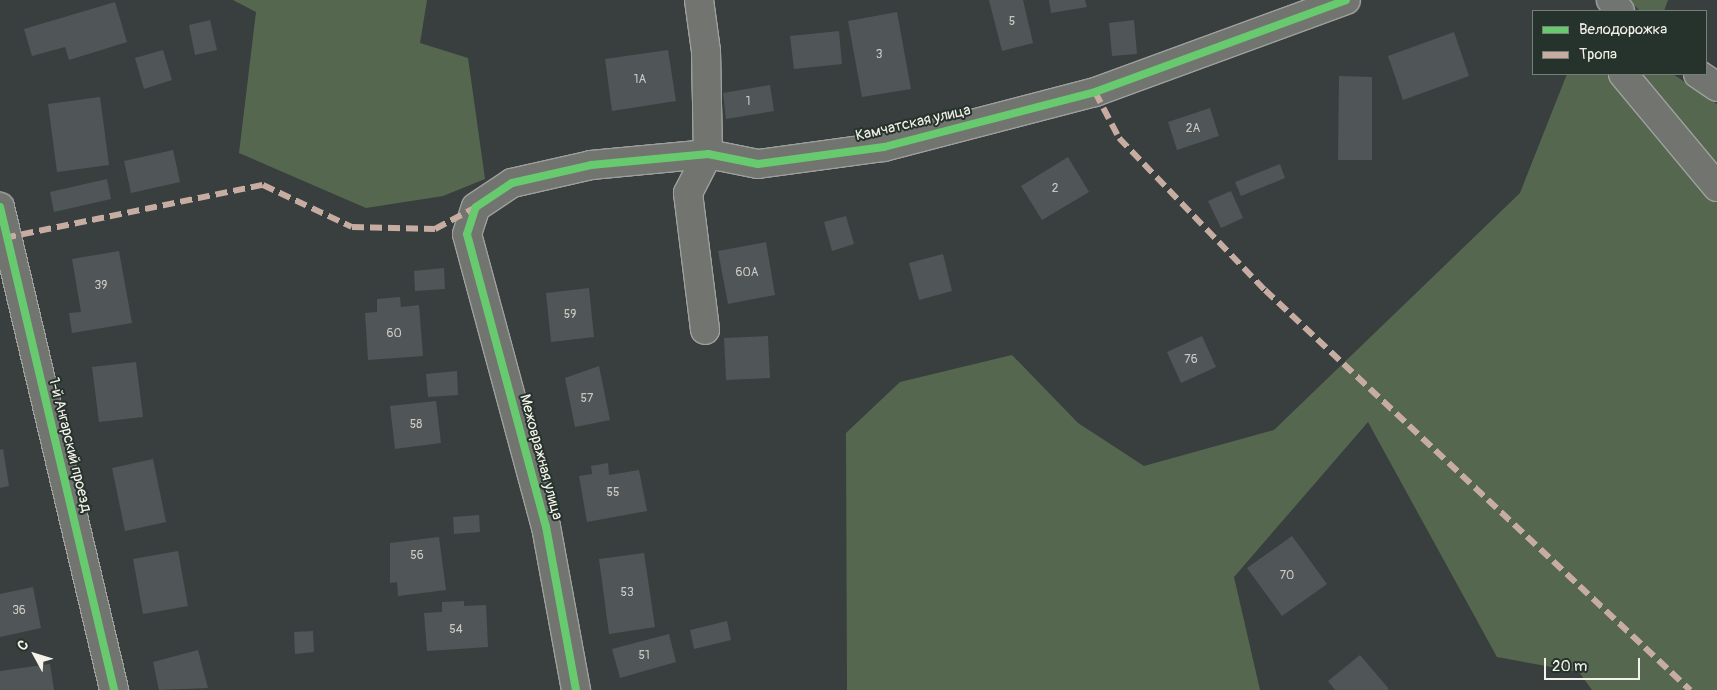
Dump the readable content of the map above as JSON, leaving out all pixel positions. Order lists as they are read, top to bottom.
{
  "streets": {
    "street": ["Камчатская улица", "1-й Ангарский проезд", "Межовражная улица"]
  },
  "crossings": [
    ["Камчатская улица", "Межовражная улица"]
  ],
  "house_numbers": [
    "5",
    "3",
    "1А",
    "1",
    "2А",
    "2",
    "60А",
    "39",
    "59",
    "60",
    "76",
    "57",
    "58",
    "55",
    "56",
    "70",
    "53",
    "36",
    "54",
    "51"
  ],
  "legend": ["Велодорожка", "Тропа"],
  "scale_bar": "20 m",
  "north": "top left"
}
